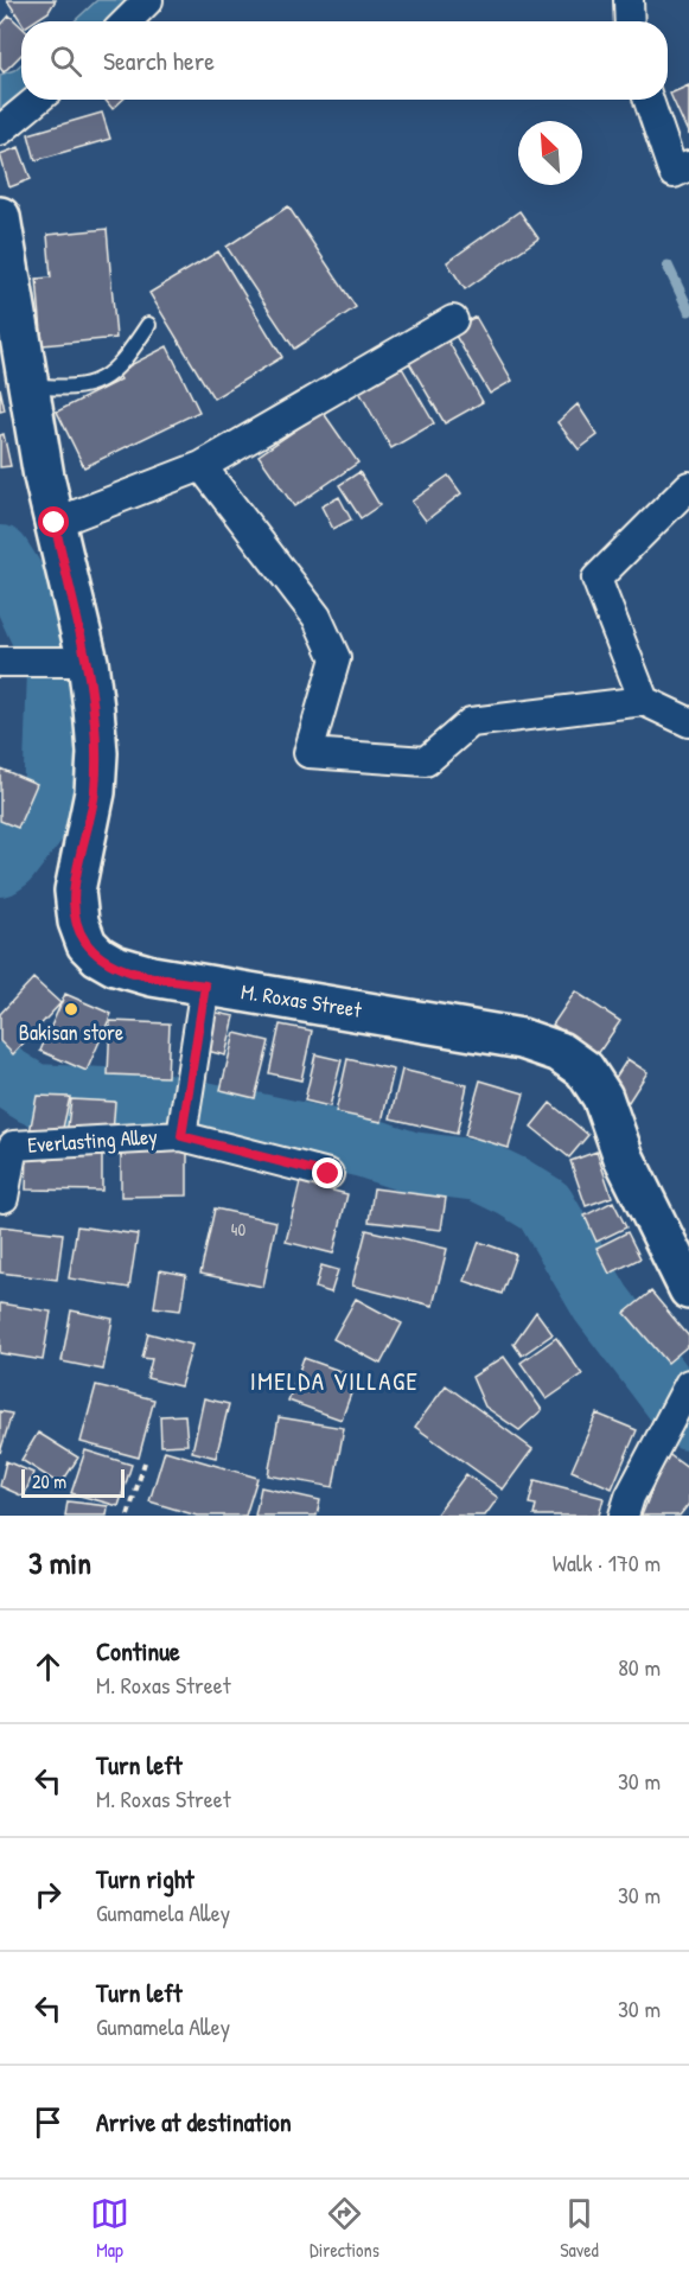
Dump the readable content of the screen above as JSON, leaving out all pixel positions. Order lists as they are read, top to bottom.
{
  "streets": {
    "main road": ["M. Roxas Street"],
    "street": ["Everlasting Alley"]
  },
  "districts": ["IMELDA VILLAGE"],
  "places": ["Bakisan store"],
  "house_numbers": ["40"],
  "scale_bar": "20 m",
  "north": "top left",
  "page": {
    "search": "Search here",
    "scale": "20 m",
    "heading": ["3 min", "Walk · 170 m"],
    "list": [
      ["Continue", "M. Roxas Street", "80 m"],
      ["Turn left", "M. Roxas Street", "30 m"],
      ["Turn right", "Gumamela Alley", "30 m"],
      ["Turn left", "Gumamela Alley", "30 m"],
      "Arrive at destination"
    ],
    "nav": ["Map", "Directions", "Saved"]
  }
}
